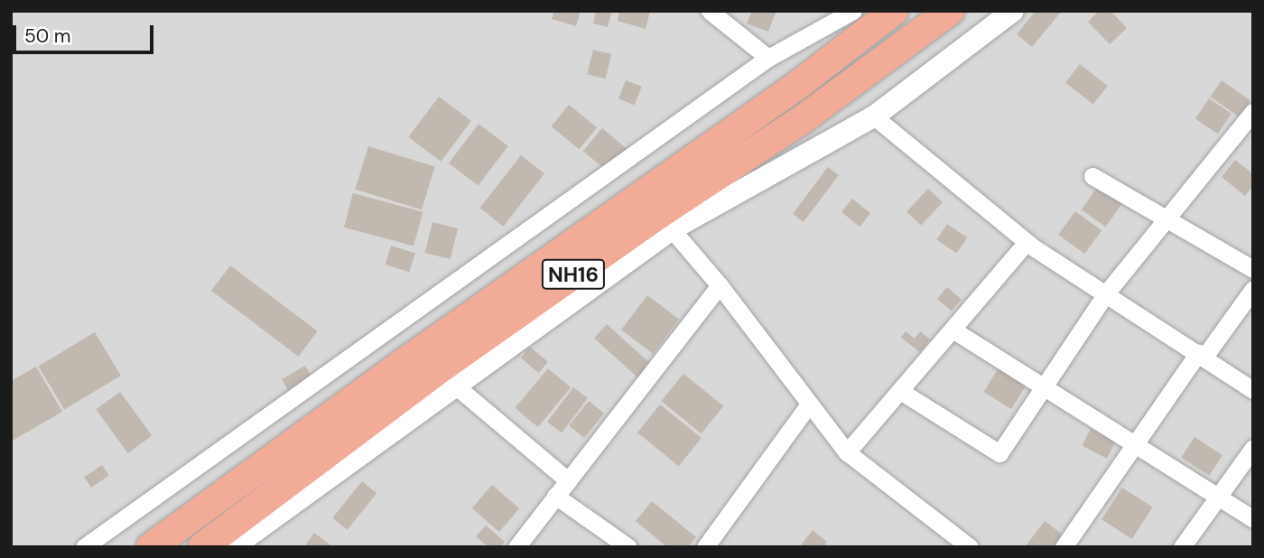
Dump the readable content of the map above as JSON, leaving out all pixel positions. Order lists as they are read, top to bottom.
{
  "streets": {
    "highway": ["NH16"]
  },
  "scale_bar": "50 m"
}
